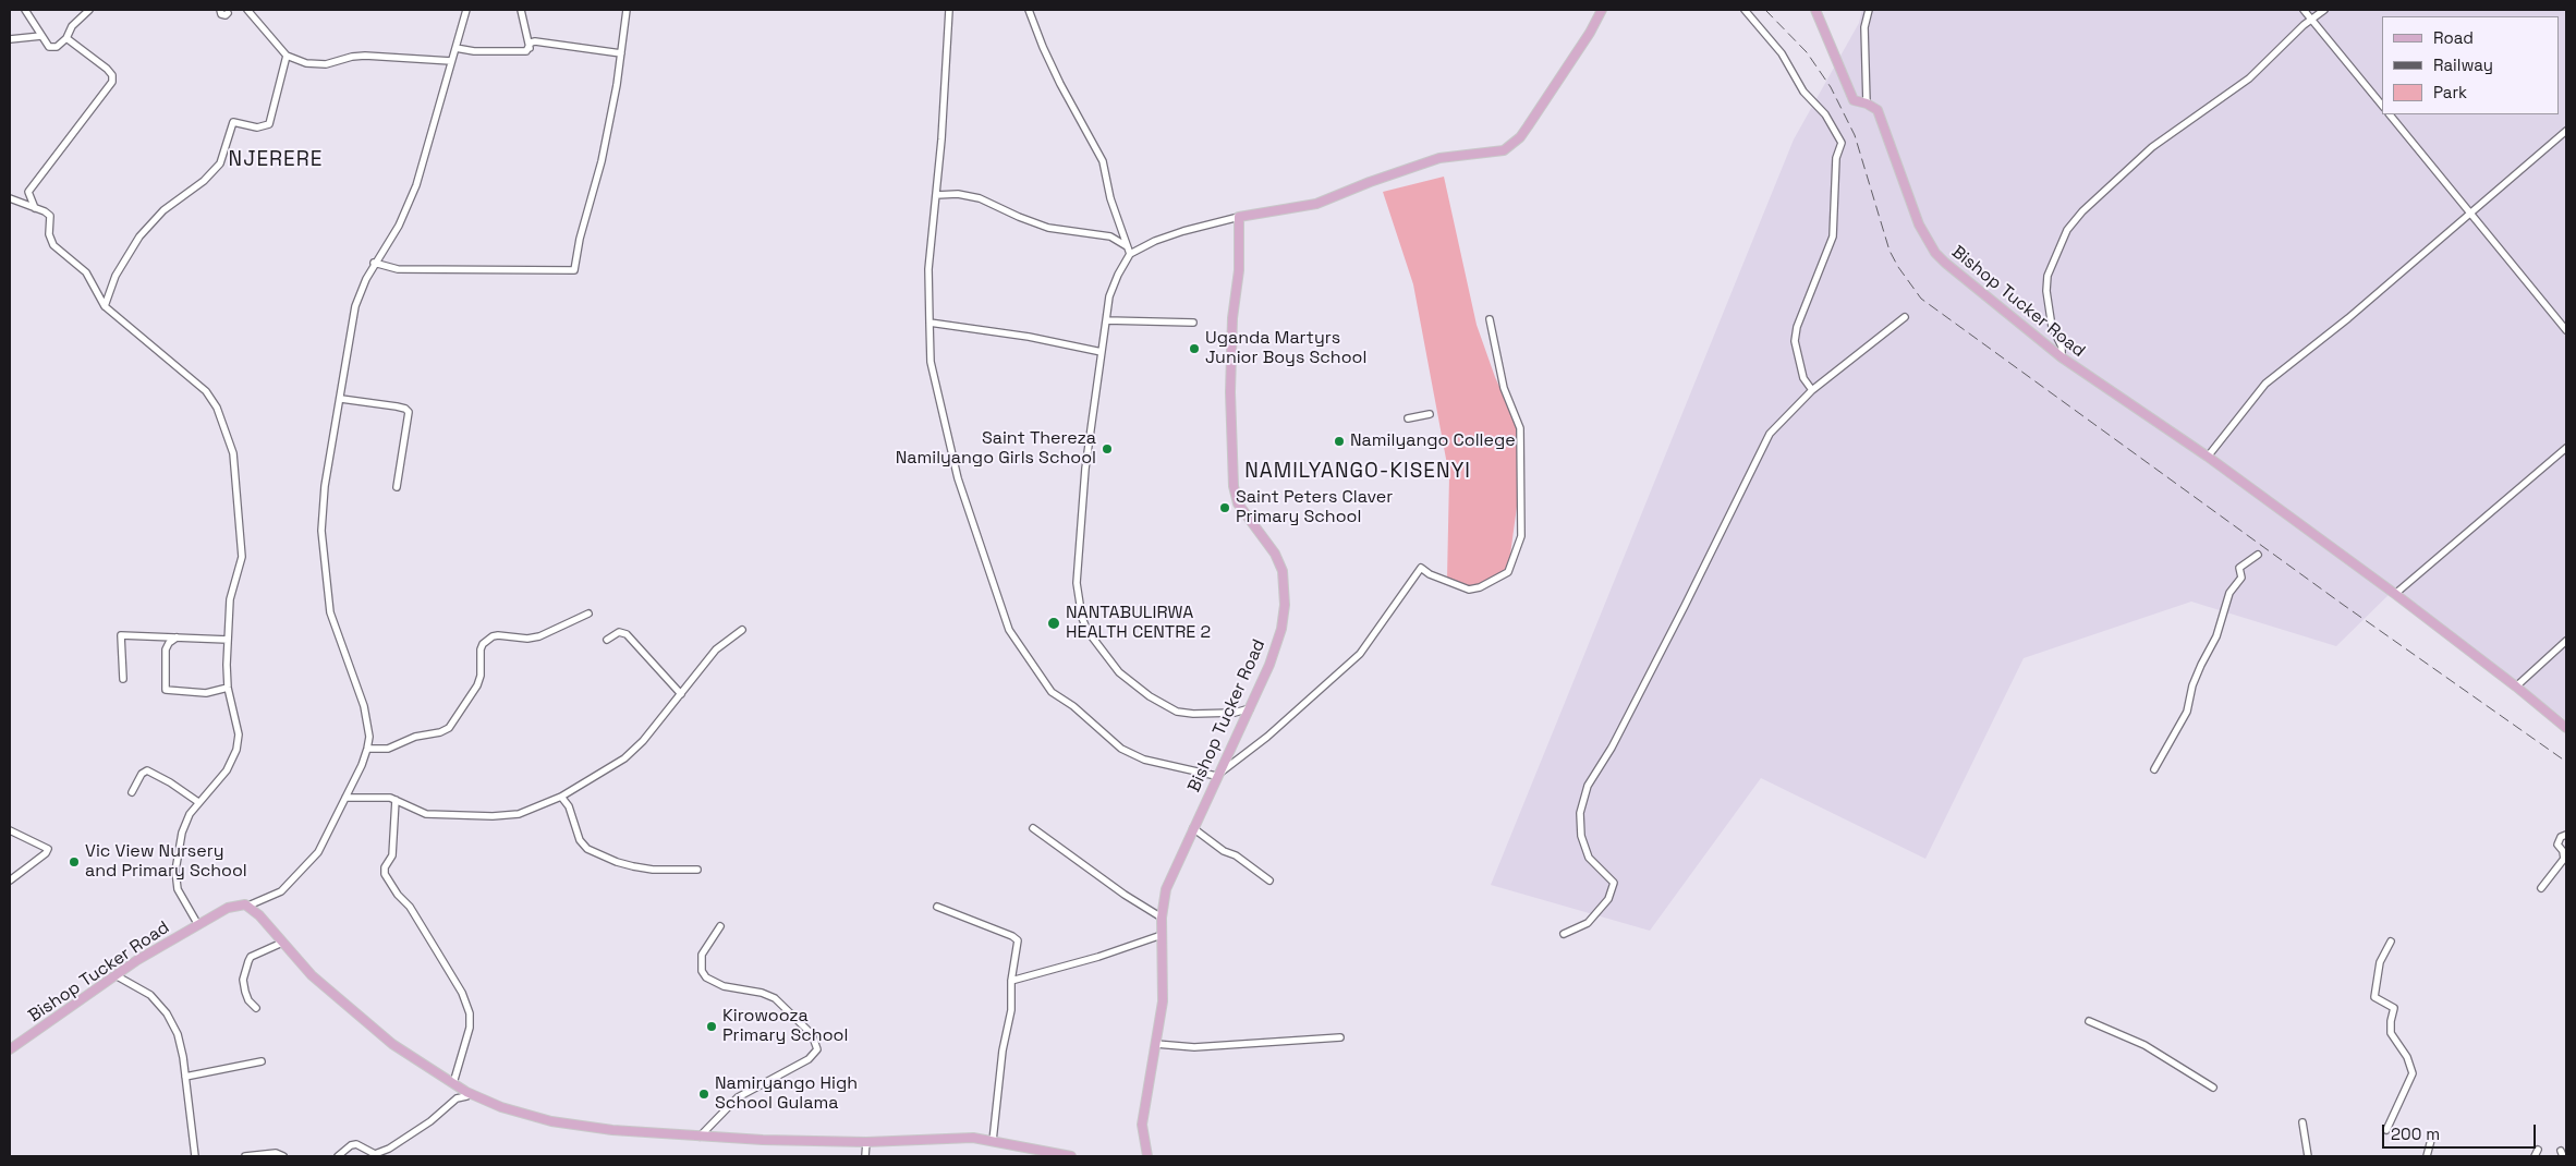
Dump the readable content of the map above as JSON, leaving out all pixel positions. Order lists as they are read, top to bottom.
{
  "streets": {
    "main road": ["Bishop Tucker Road"]
  },
  "districts": ["NJERERE", "NAMILYANGO-KISENYI"],
  "places": [
    "Uganda Martyrs Junior Boys School",
    "Namilyango College",
    "Saint Thereza Namilyango Girls School",
    "Saint Peters Claver Primary School",
    "NANTABULIRWA HEALTH CENTRE 2",
    "Vic View Nursery and Primary School",
    "Kirowooza Primary School",
    "Namiryango High School Gulama"
  ],
  "legend": ["Road", "Railway", "Park"],
  "scale_bar": "200 m"
}
